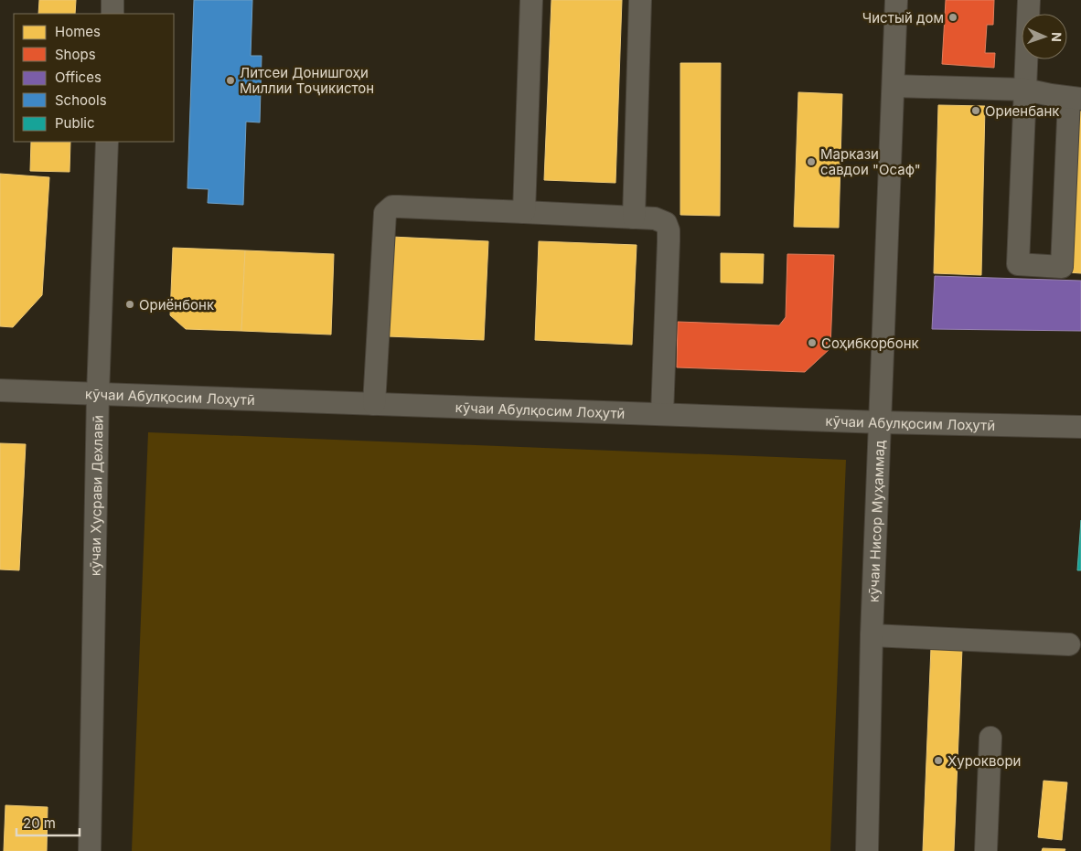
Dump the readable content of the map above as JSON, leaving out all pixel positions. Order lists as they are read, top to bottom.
{
  "streets": {
    "street": ["кӯчаи Абулқосим Лоҳутӣ", "кӯчаи Хусрави Дехлавӣ", "кӯчаи Нисор Муҳаммад"]
  },
  "crossings": [
    ["кӯчаи Абулқосим Лоҳутӣ", "кӯчаи Хусрави Дехлавӣ"],
    ["кӯчаи Абулқосим Лоҳутӣ", "кӯчаи Нисор Муҳаммад"]
  ],
  "places": [
    "Чистый дом",
    "Литсеи Донишгоҳи Миллии Тоҷикистон",
    "Ориенбанк",
    "Маркази савдои \"Осаф\"",
    "Ориёнбонк",
    "Соҳибкорбонк",
    "Хуроквори"
  ],
  "legend": [
    "Homes",
    "Shops",
    "Offices",
    "Schools",
    "Public"
  ],
  "scale_bar": "20 m",
  "north": "right"
}
